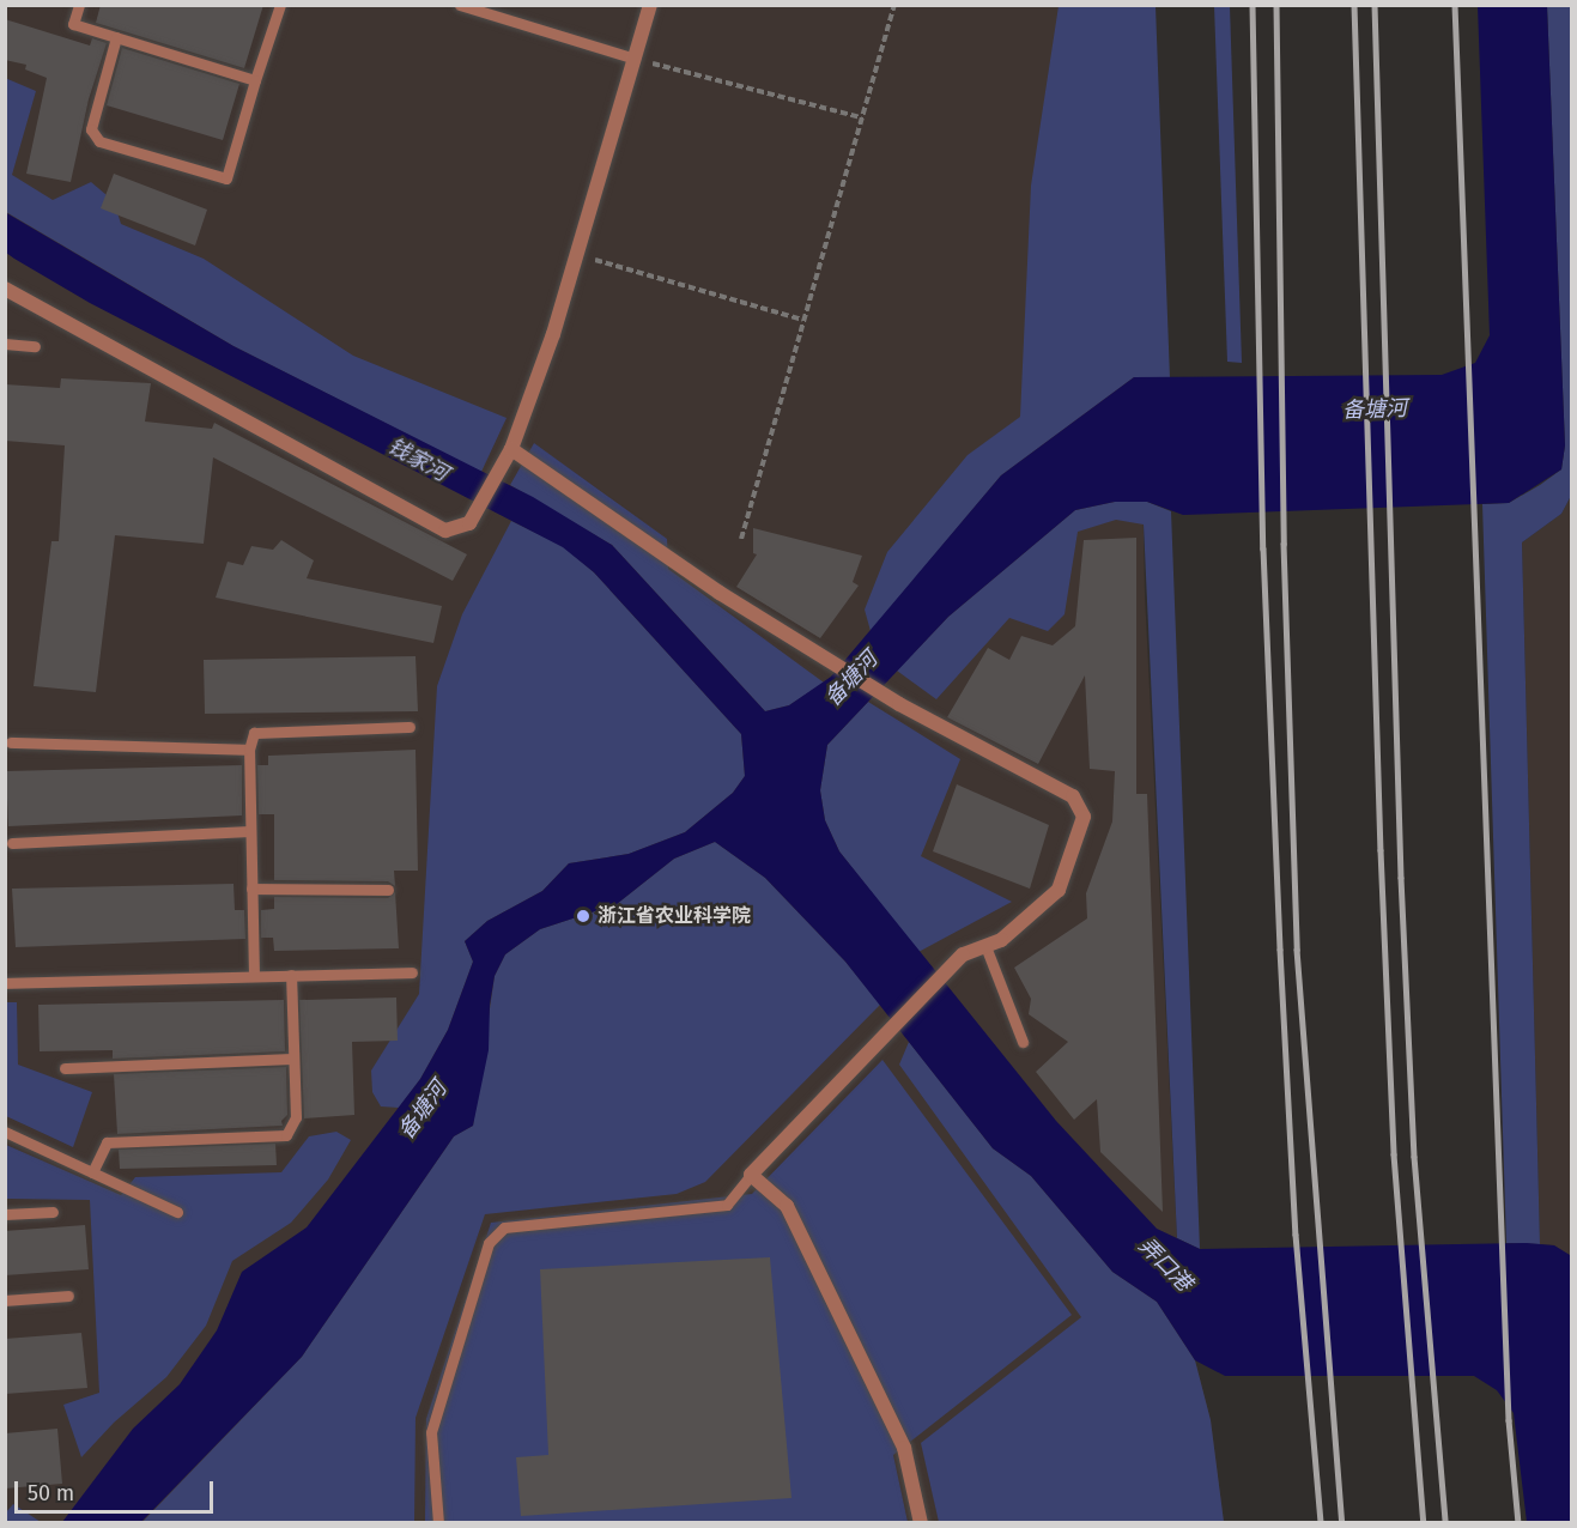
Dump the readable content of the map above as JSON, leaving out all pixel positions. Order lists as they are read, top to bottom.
{
  "water": ["备塘河", "钱家河", "弄口港"],
  "places": ["浙江省农业科学院"],
  "scale_bar": "50 m"
}
